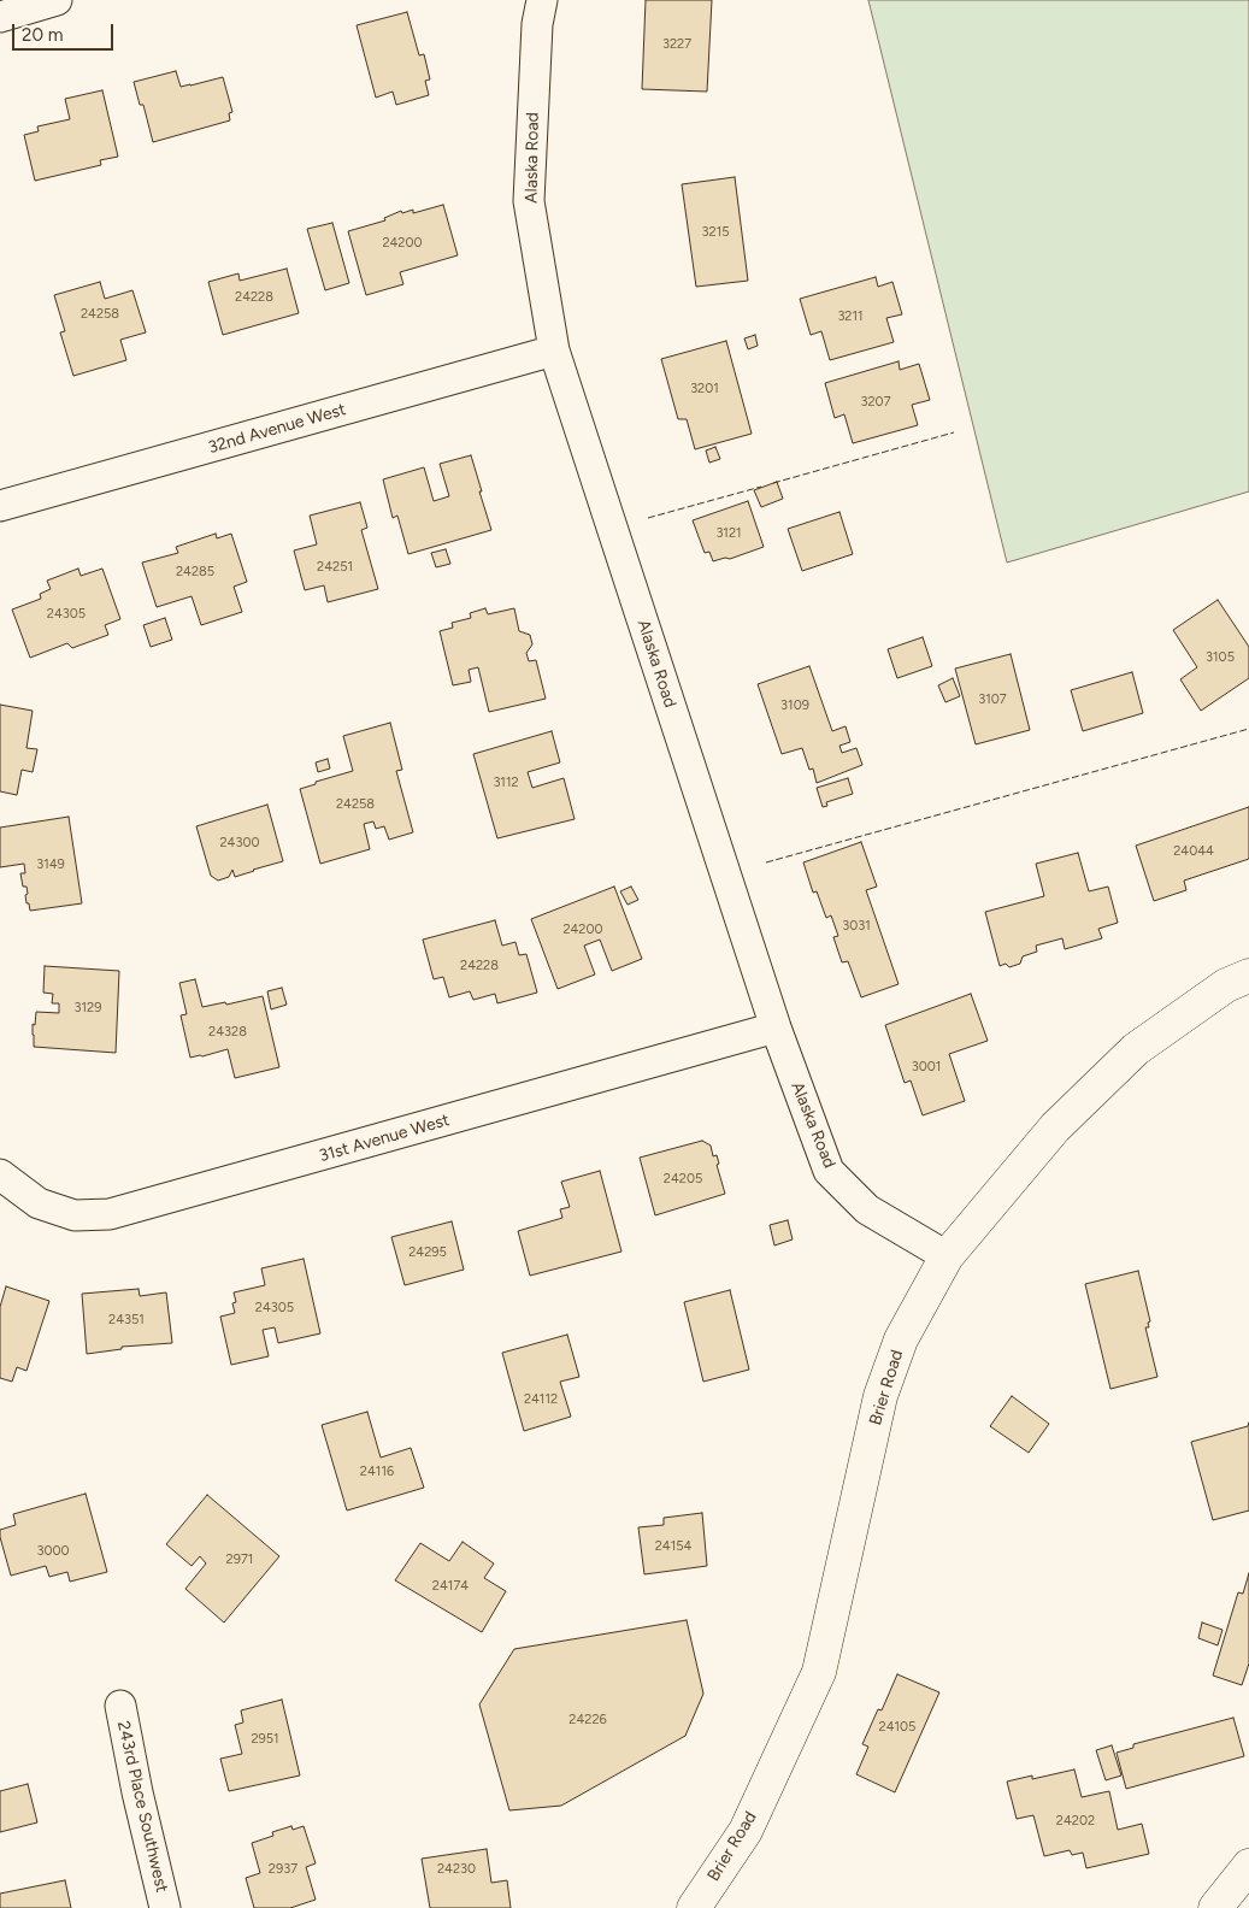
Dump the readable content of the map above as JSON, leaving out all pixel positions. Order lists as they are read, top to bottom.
{
  "streets": {
    "main road": ["Brier Road"],
    "street": [
      "Alaska Road",
      "32nd Avenue West",
      "31st Avenue West",
      "243rd Place Southwest"
    ]
  },
  "crossings": [
    ["Alaska Road", "32nd Avenue West"],
    ["Alaska Road", "31st Avenue West"],
    ["Alaska Road", "Brier Road"]
  ],
  "house_numbers": [
    "3227",
    "3215",
    "24200",
    "24228",
    "24258",
    "3211",
    "3201",
    "3207",
    "3121",
    "24251",
    "24285",
    "24305",
    "3105",
    "3107",
    "3109",
    "3112",
    "24258",
    "24300",
    "24044",
    "3149",
    "3031",
    "24200",
    "24228",
    "3129",
    "24328",
    "3001",
    "24205",
    "24295",
    "24305",
    "24351",
    "24112",
    "24116",
    "24154",
    "3000",
    "2971",
    "24174",
    "24226",
    "24105",
    "2951",
    "24202",
    "2937",
    "24230"
  ],
  "scale_bar": "20 m"
}
